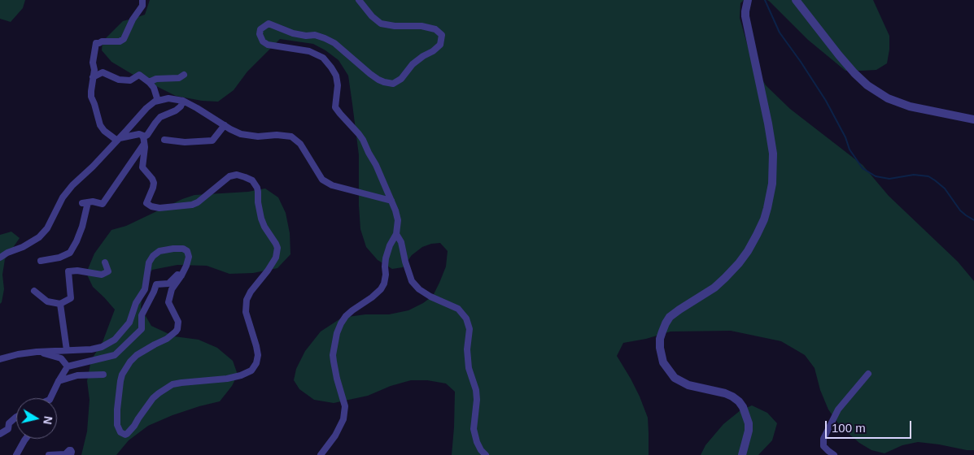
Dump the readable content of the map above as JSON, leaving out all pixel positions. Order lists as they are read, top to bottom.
{
  "scale_bar": "100 m",
  "north": "right"
}
